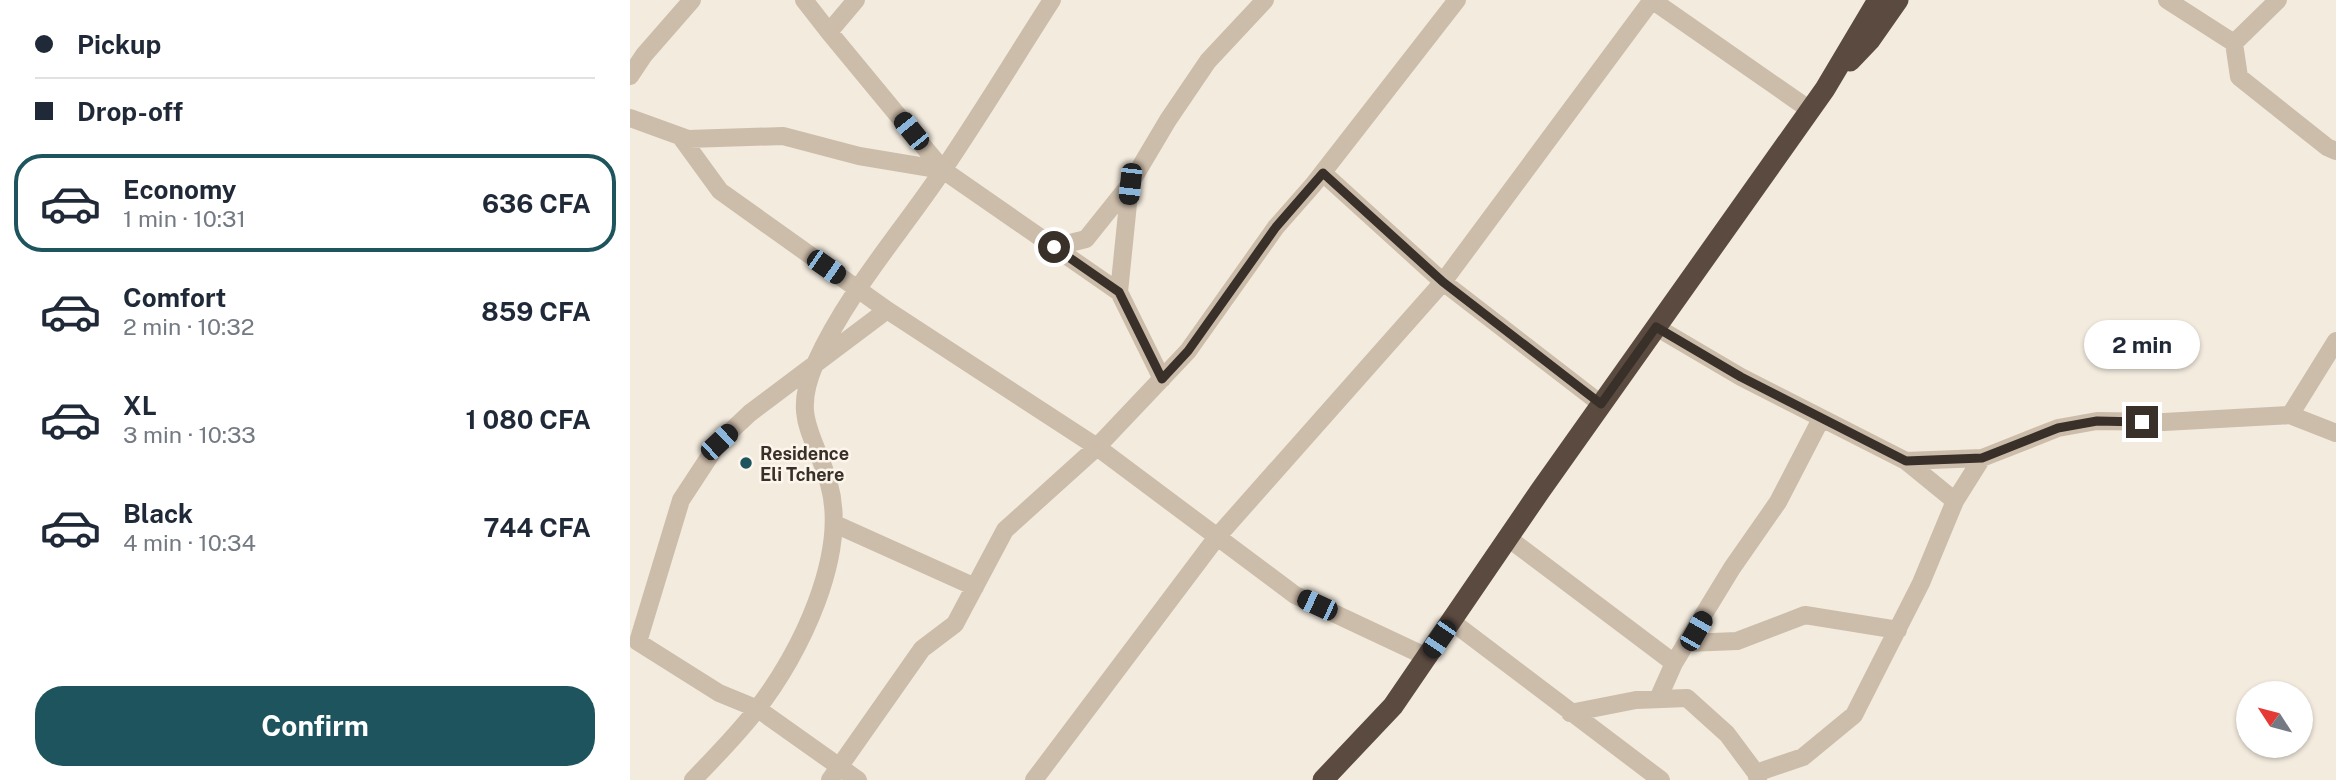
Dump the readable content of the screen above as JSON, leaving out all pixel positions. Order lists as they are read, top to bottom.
{
  "places": ["Residence Eli Tchere"],
  "north": "top left",
  "page": {
    "banner": ["Pickup", "Drop-off"],
    "list": [
      {
        "name": "Economy",
        "note": "1 min · 10:31",
        "value": "636 CFA"
      },
      {
        "name": "Comfort",
        "note": "2 min · 10:32",
        "value": "859 CFA"
      },
      {
        "name": "XL",
        "note": "3 min · 10:33",
        "value": "1 080 CFA"
      },
      {
        "name": "Black",
        "note": "4 min · 10:34",
        "value": "744 CFA"
      }
    ],
    "bubble": "2 min",
    "buttons": "Confirm"
  }
}
